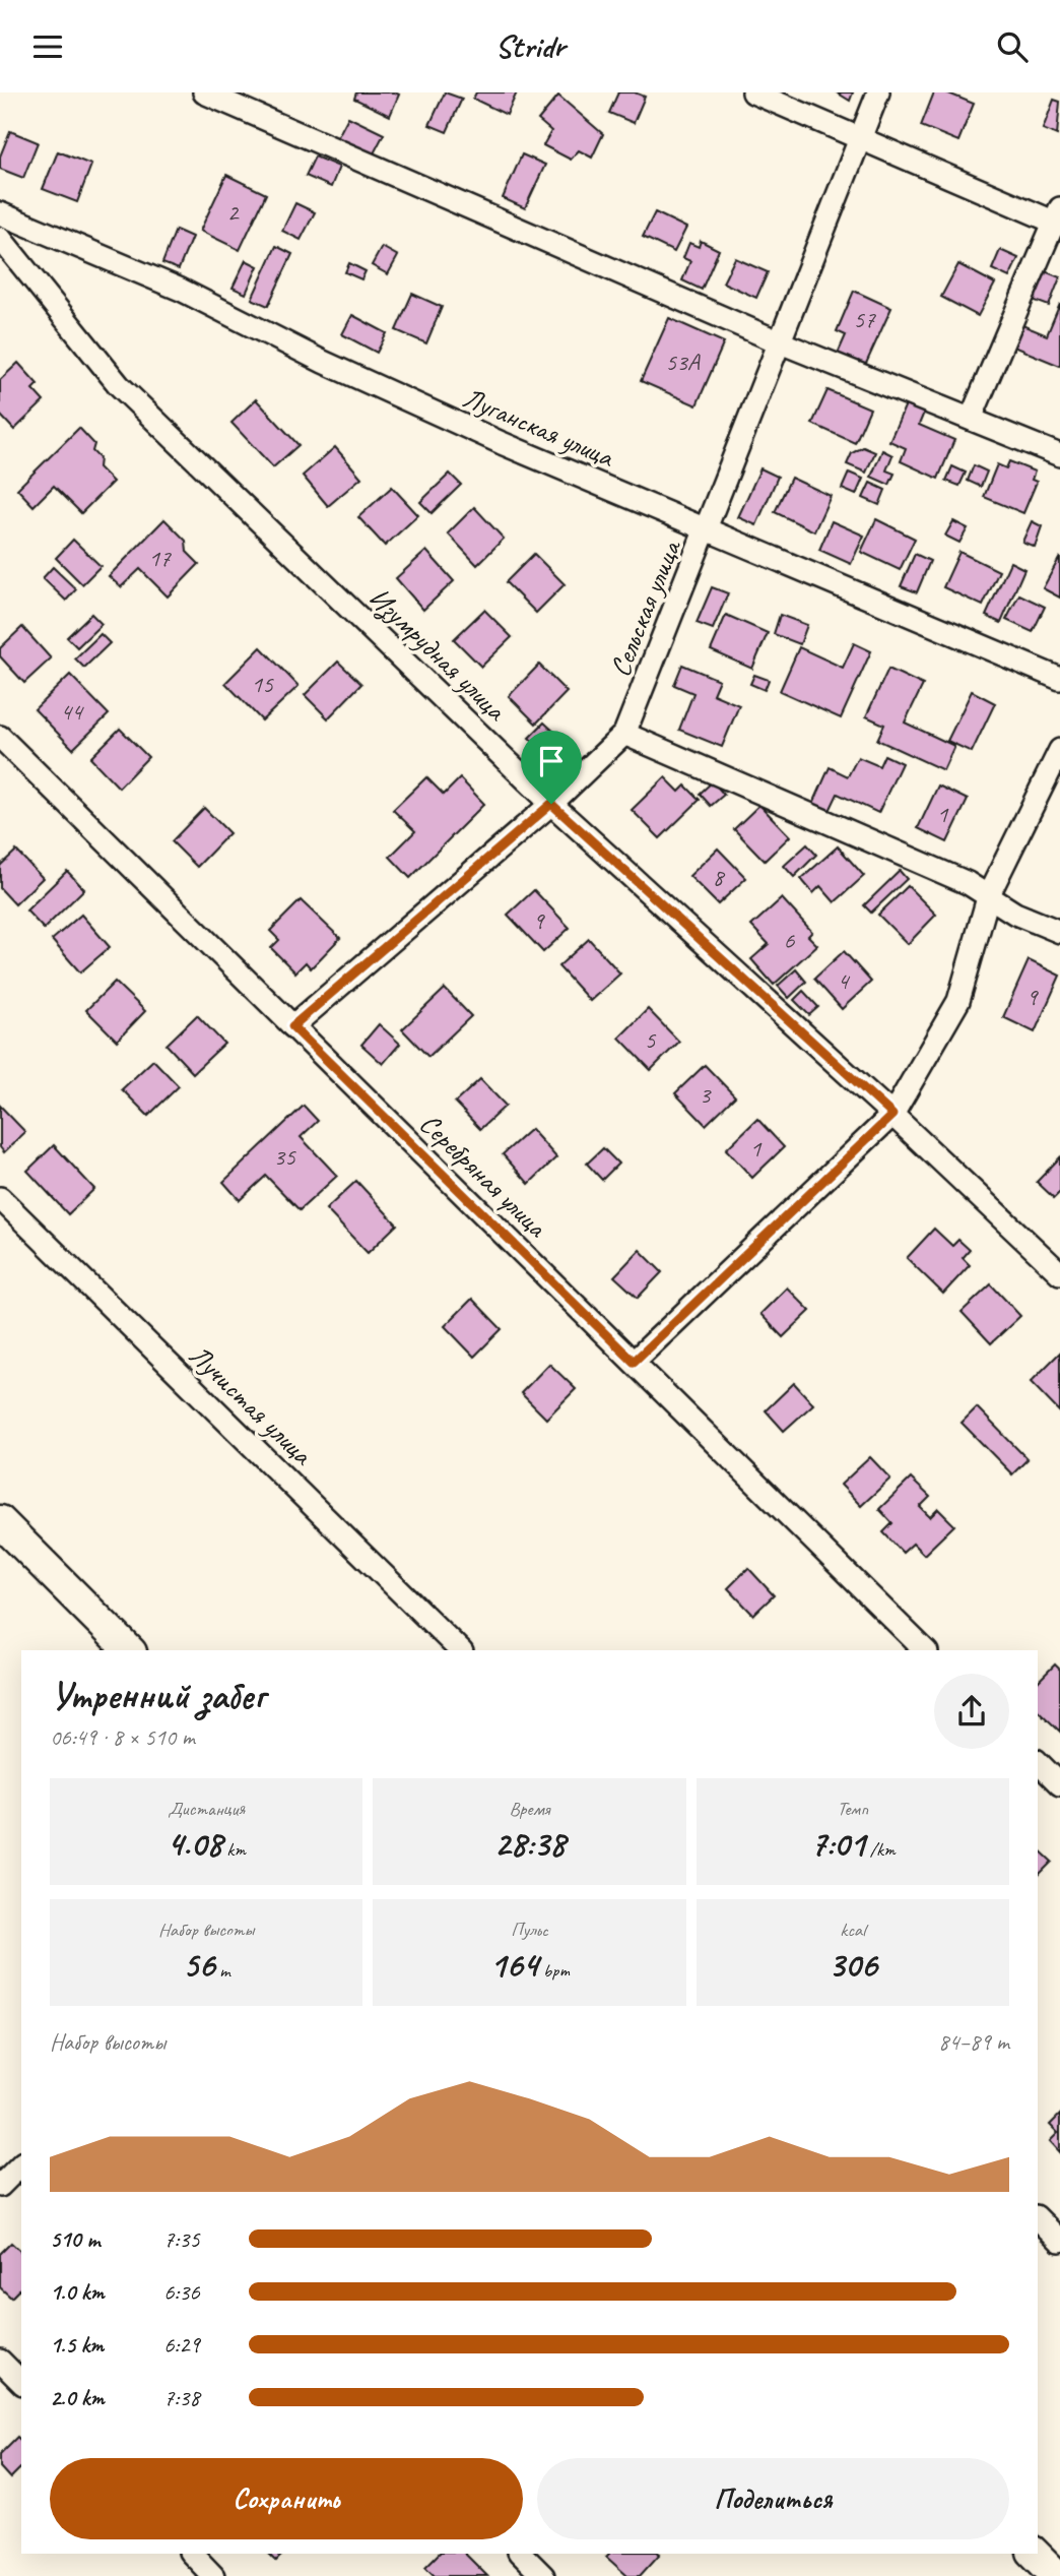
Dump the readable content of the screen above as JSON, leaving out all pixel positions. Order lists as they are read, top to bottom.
{
  "streets": {
    "street": [
      "Луганская улица",
      "Сельская улица",
      "Изумрудная улица",
      "Серебряная улица",
      "Лучистая улица"
    ]
  },
  "crossings": [
    ["Луганская улица", "Сельская улица"],
    ["Сельская улица", "Изумрудная улица"],
    ["Сельская улица", "Серебряная улица"]
  ],
  "house_numbers": [
    "2",
    "57",
    "53А",
    "17",
    "15",
    "44",
    "1",
    "8",
    "9",
    "6",
    "4",
    "9",
    "5",
    "3",
    "1",
    "35"
  ],
  "page": {
    "header": "Stridr",
    "heading": ["Утренний забег", "06:49 · 8 × 510 m"],
    "stats": [
      ["Дистанция", "4.08 km"],
      ["Время", "28:38"],
      ["Темп", "7:01 /km"],
      ["Набор высоты", "56 m"],
      ["Пульс", "164 bpm"],
      ["kcal", "306"]
    ],
    "chart": ["Набор высоты", "84–89 m"],
    "list": [
      {
        "name": "510 m",
        "note": "7:35"
      },
      {
        "name": "1.0 km",
        "note": "6:36"
      },
      {
        "name": "1.5 km",
        "note": "6:29"
      },
      {
        "name": "2.0 km",
        "note": "7:38"
      }
    ],
    "buttons": ["Сохранить", "Поделиться"]
  }
}
